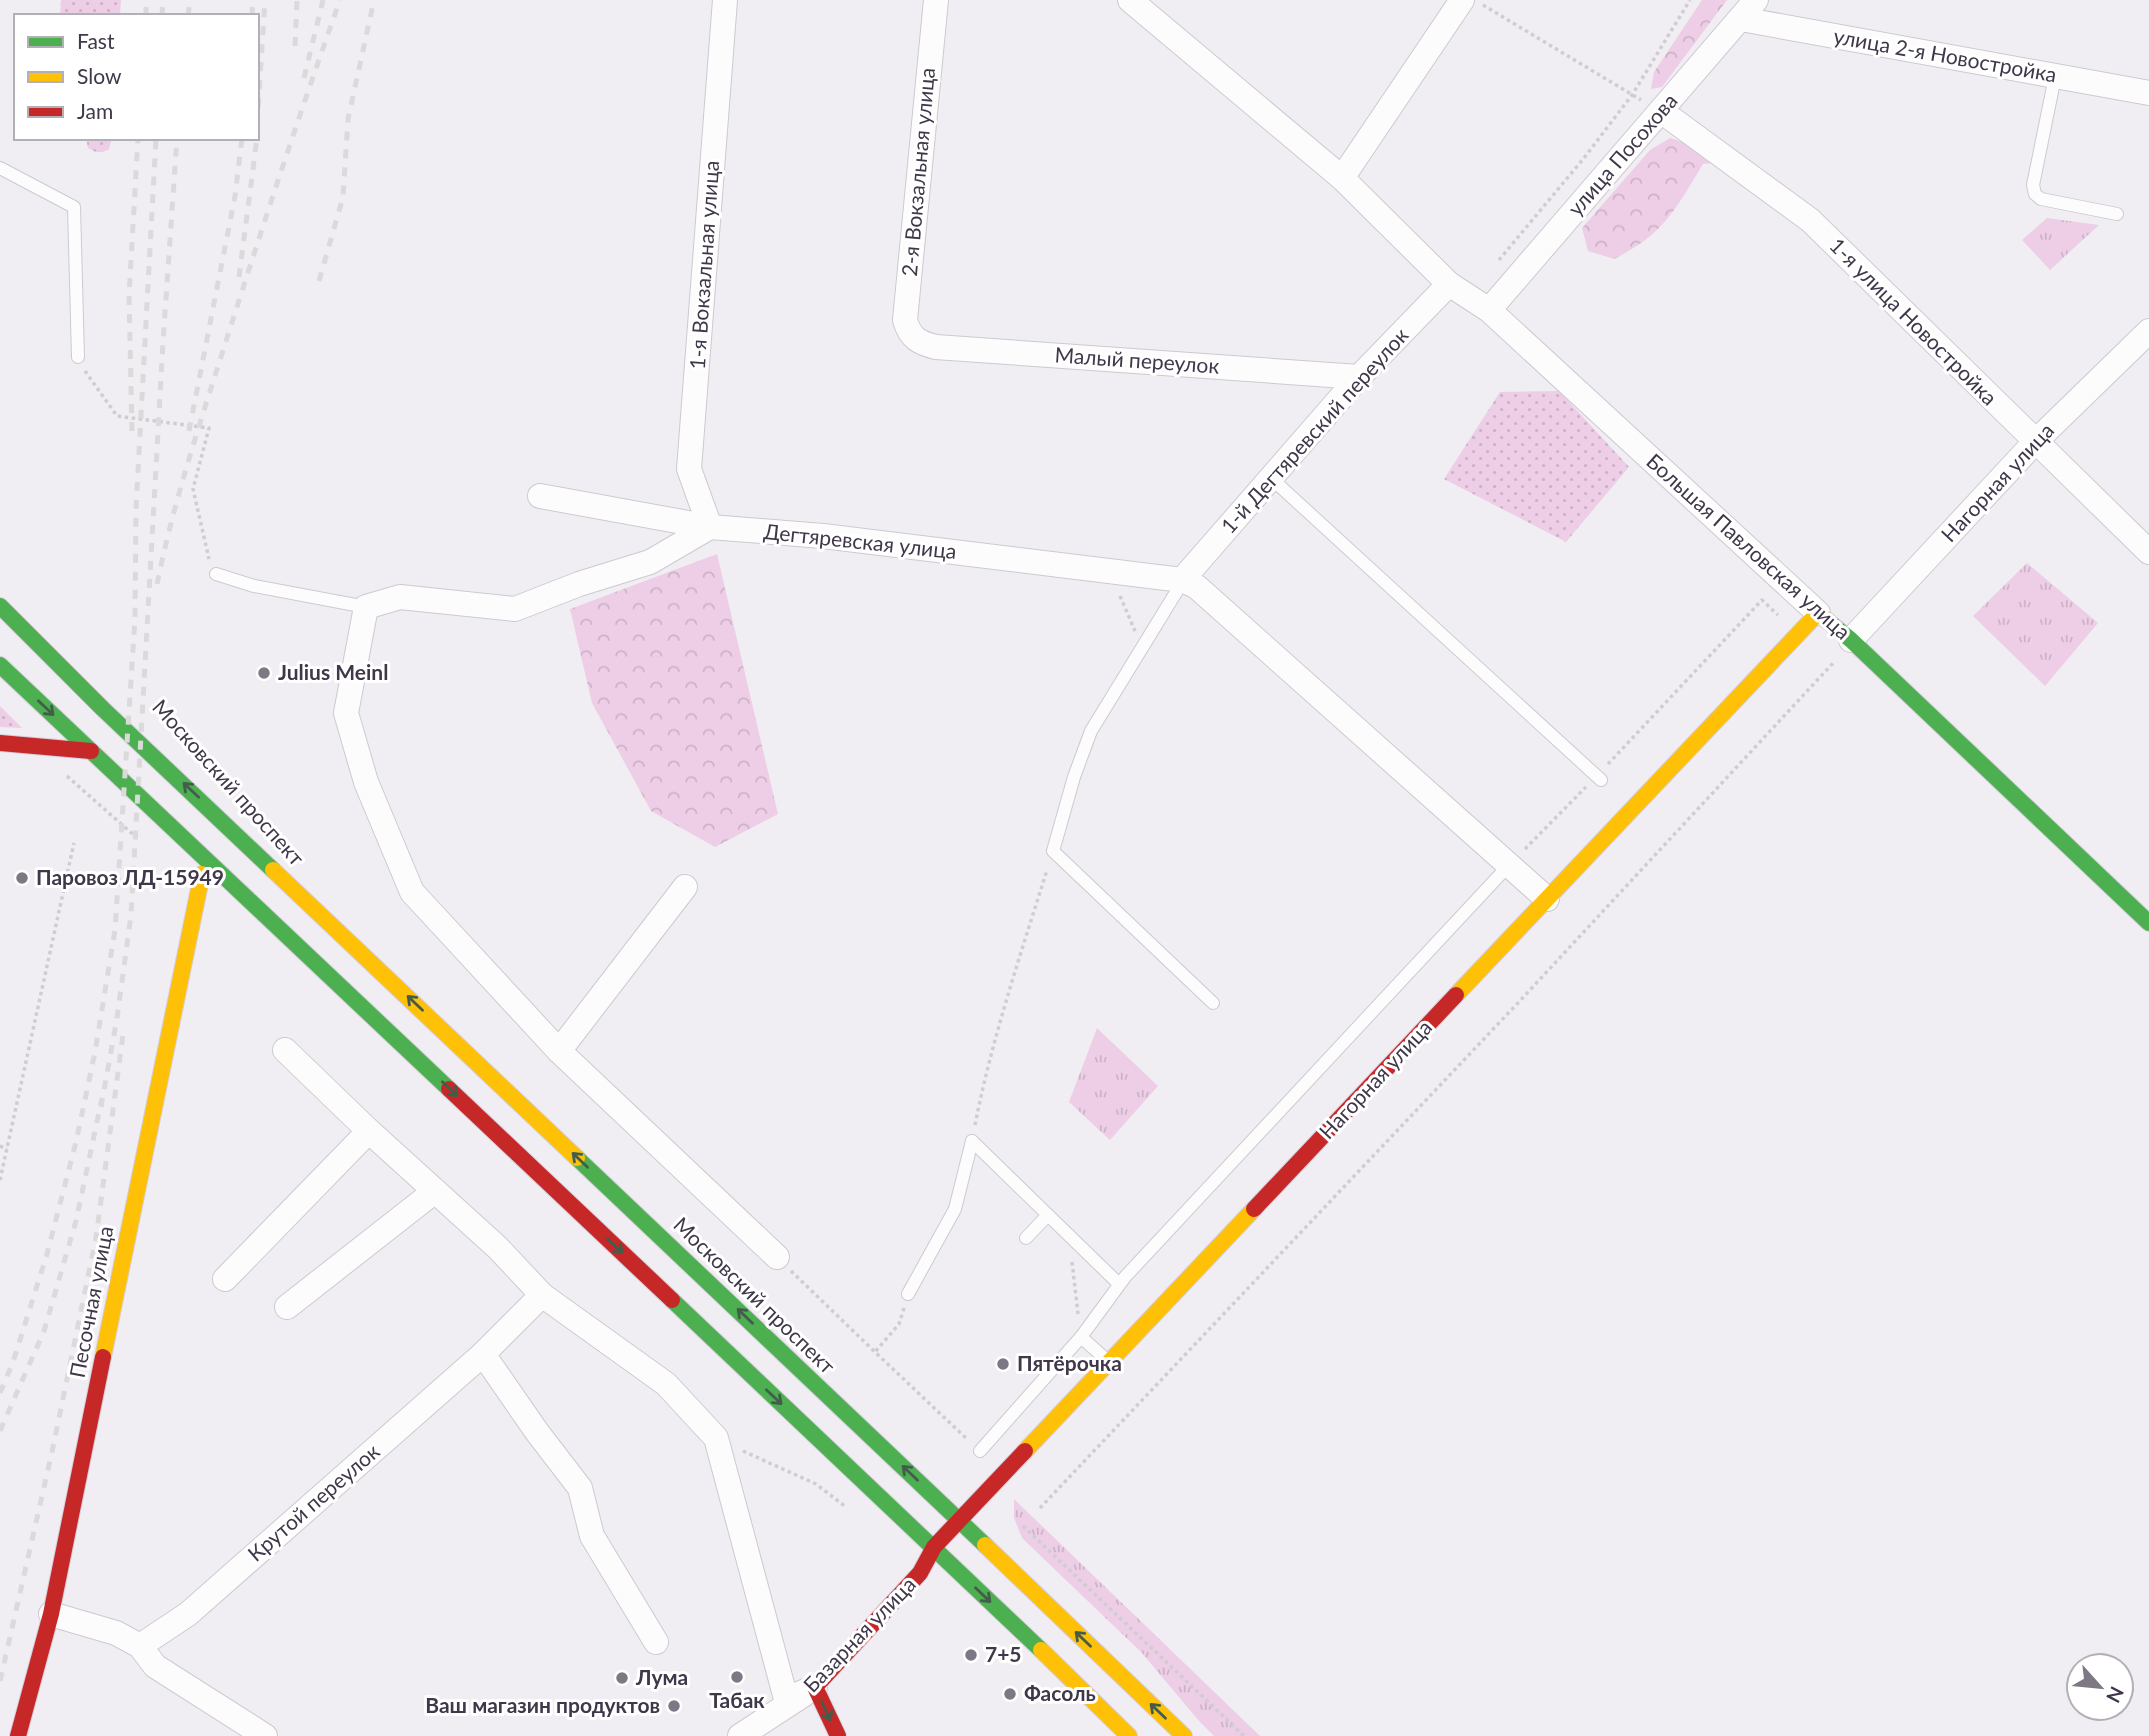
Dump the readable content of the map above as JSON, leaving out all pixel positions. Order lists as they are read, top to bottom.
{
  "streets": {
    "main road": [
      "Нагорная улица",
      "Большая Павловская улица",
      "Московский проспект",
      "Песочная улица",
      "Базарная улица"
    ],
    "street": [
      "улица 2-я Новостройка",
      "улица Посохова",
      "2-я Вокзальная улица",
      "1-я Вокзальная улица",
      "1-я улица Новостройка",
      "Малый переулок",
      "1-й Дегтяревский переулок",
      "Дегтяревская улица",
      "Крутой переулок"
    ]
  },
  "crossings": [
    ["улица 2-я Новостройка", "улица Посохова"],
    ["улица Посохова", "1-я улица Новостройка"],
    ["улица Посохова", "Большая Павловская улица"],
    ["2-я Вокзальная улица", "Малый переулок"],
    ["1-я Вокзальная улица", "Дегтяревская улица"],
    ["1-я улица Новостройка", "Нагорная улица"],
    ["Малый переулок", "1-й Дегтяревский переулок"],
    ["1-й Дегтяревский переулок", "Дегтяревская улица"],
    ["1-й Дегтяревский переулок", "Большая Павловская улица"],
    ["Нагорная улица", "Большая Павловская улица"],
    ["Нагорная улица", "Московский проспект"],
    ["Нагорная улица", "Базарная улица"]
  ],
  "places": [
    "Julius Meinl",
    "Паровоз ЛД-15949",
    "Пятёрочка",
    "7+5",
    "Табак",
    "Лума",
    "Фасоль",
    "Ваш магазин продуктов"
  ],
  "legend": ["Fast", "Slow", "Jam"],
  "north": "bottom right"
}
